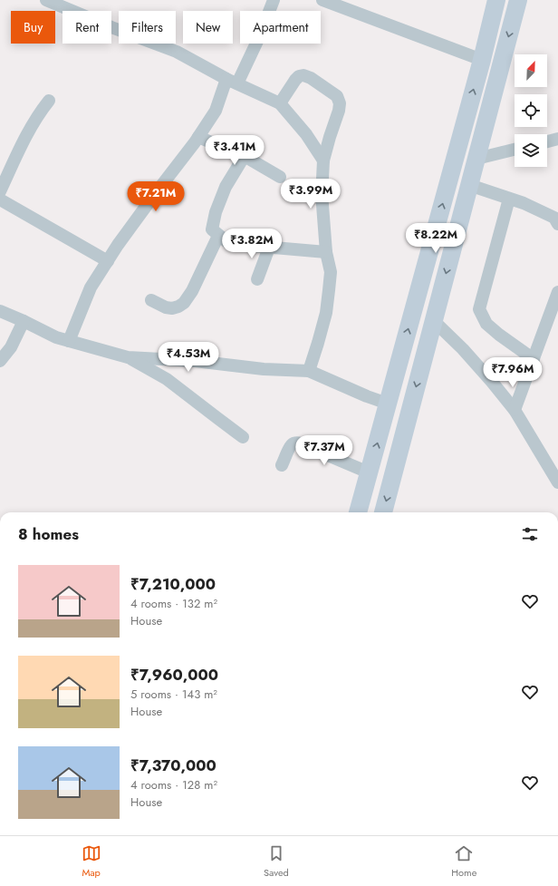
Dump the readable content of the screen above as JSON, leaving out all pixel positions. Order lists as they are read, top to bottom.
{
  "north": "top right",
  "page": {
    "chip": [
      "Buy",
      "Rent",
      "Filters",
      "New",
      "Apartment"
    ],
    "price": [
      "₹3.41M",
      "₹3.99M",
      "₹7.21M",
      "₹8.22M",
      "₹3.82M",
      "₹4.53M",
      "₹7.96M",
      "₹7.37M"
    ],
    "heading": "8 homes",
    "list": [
      {
        "name": "₹7,210,000",
        "note": "4 rooms · 132 m² · House"
      },
      {
        "name": "₹7,960,000",
        "note": "5 rooms · 143 m² · House"
      },
      {
        "name": "₹7,370,000",
        "note": "4 rooms · 128 m² · House"
      }
    ],
    "tabs": ["Map", "Saved", "Home"]
  }
}
